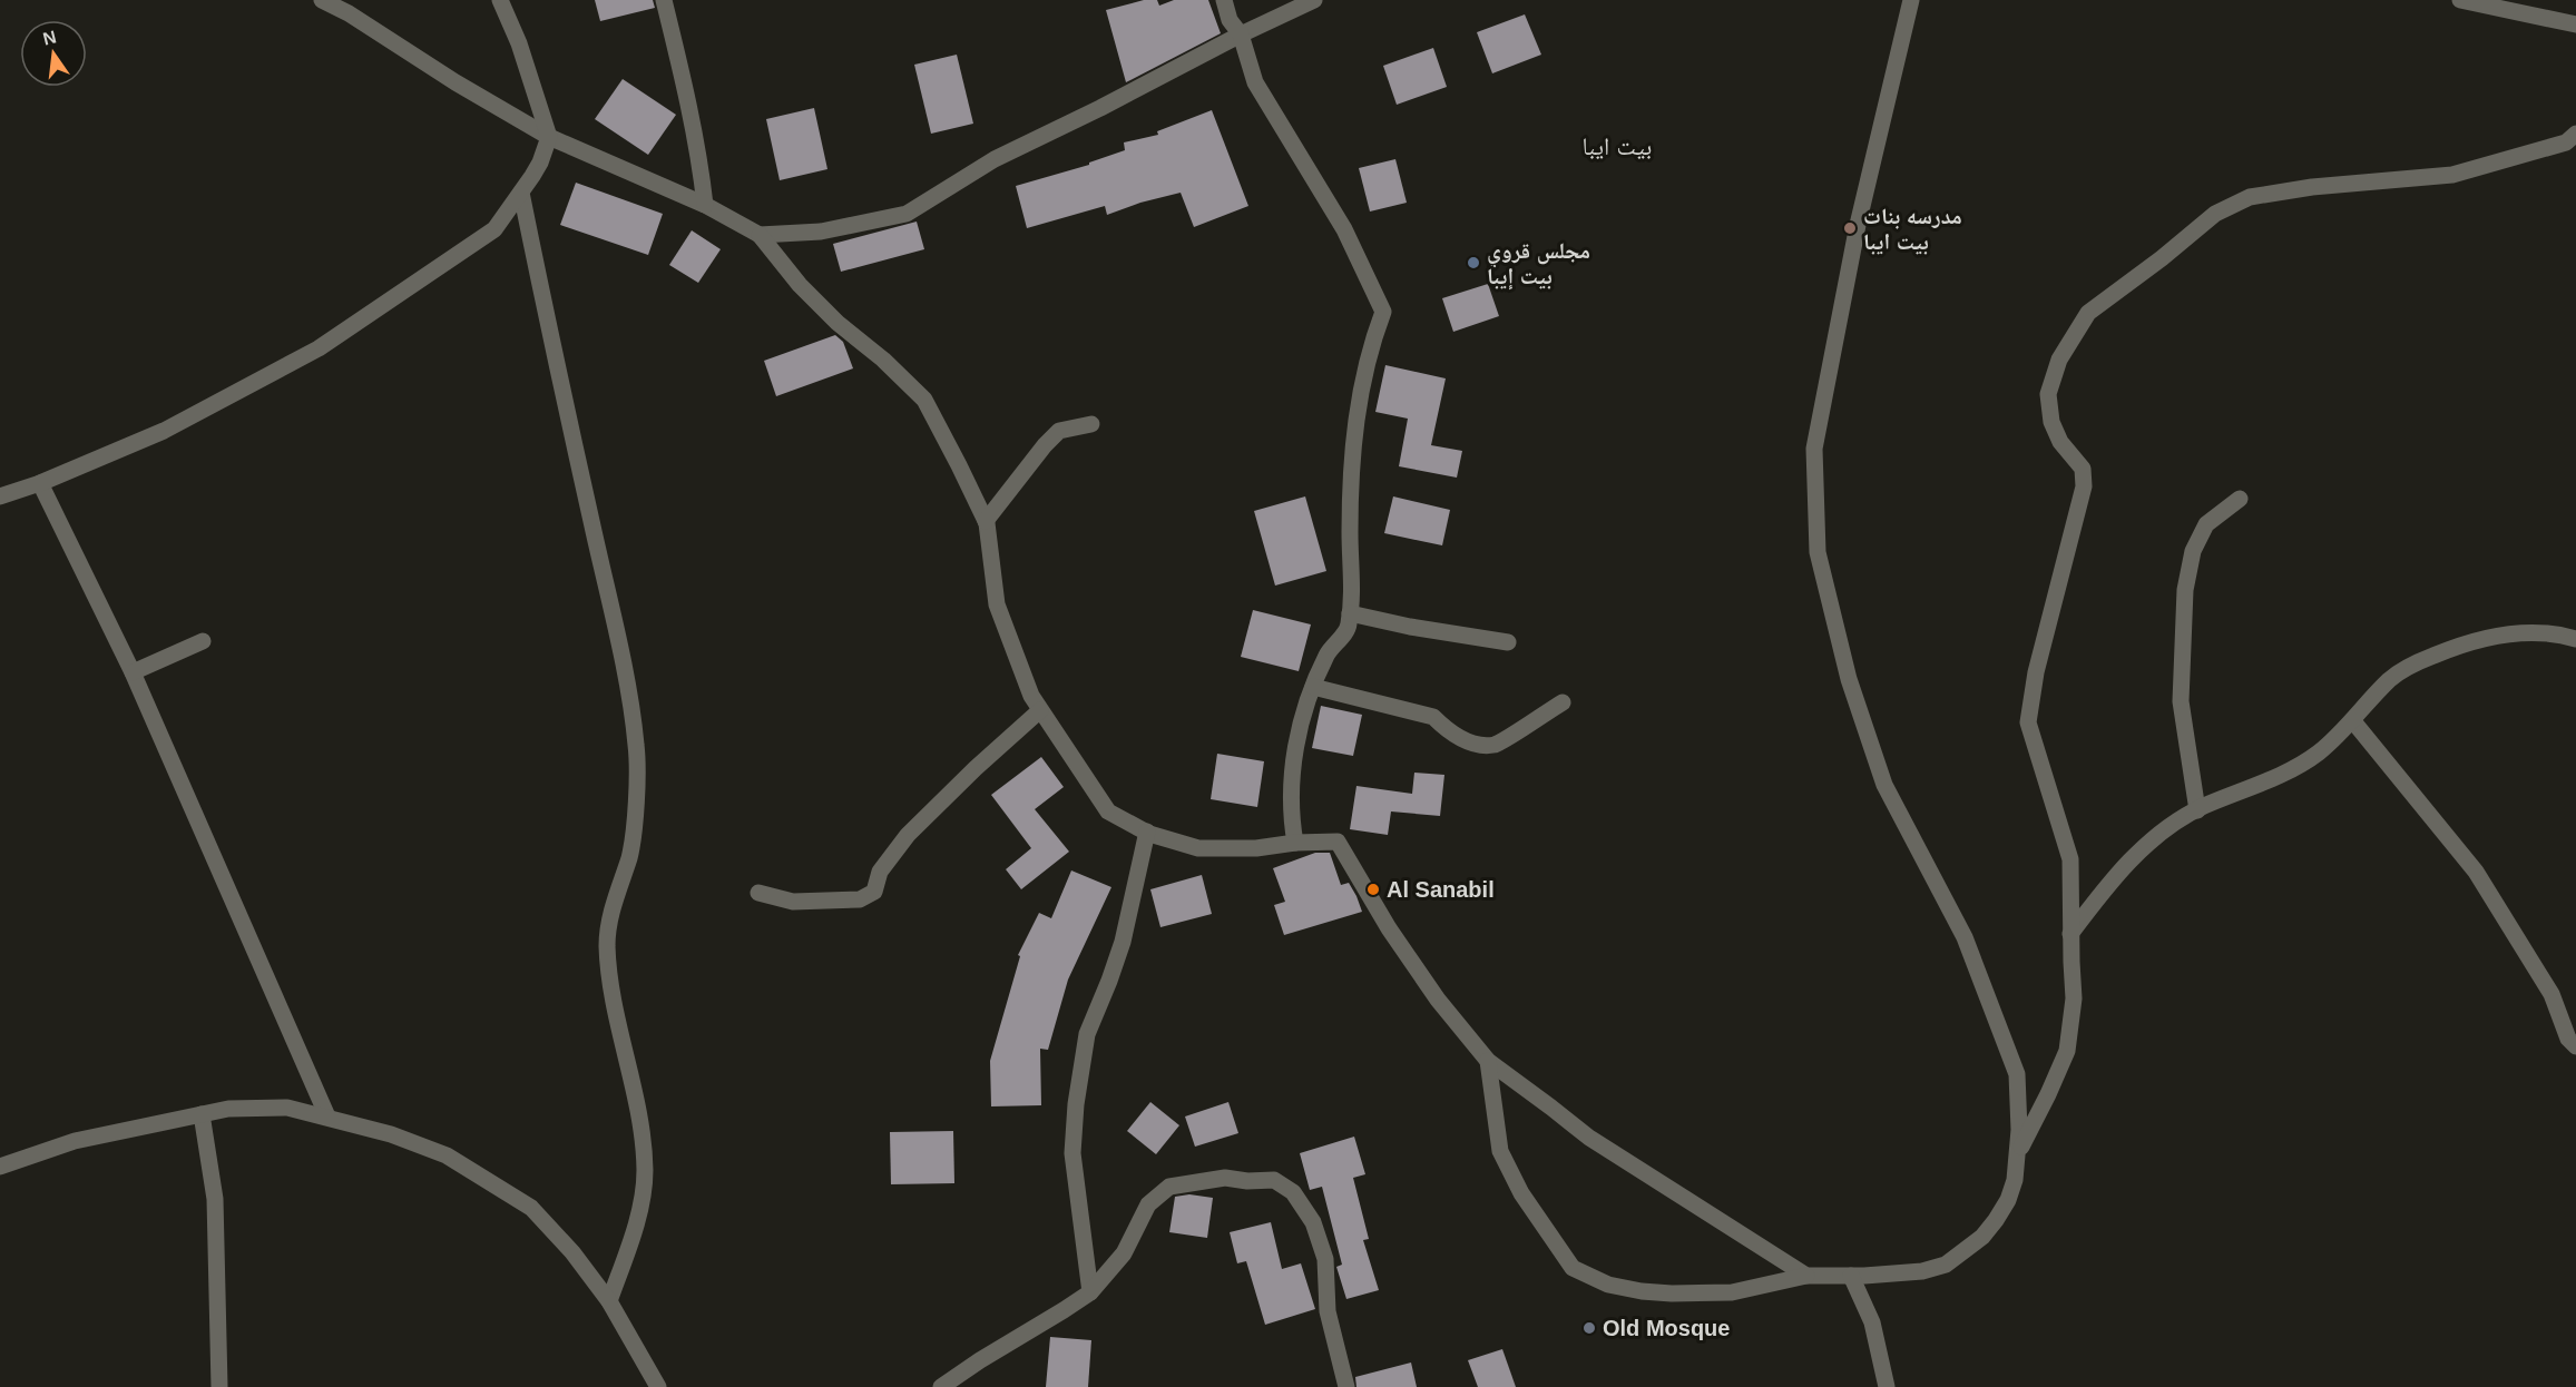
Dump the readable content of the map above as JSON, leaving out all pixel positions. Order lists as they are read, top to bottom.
{
  "districts": ["بيت ايبا"],
  "places": [
    "مدرسه بنات بيت ايبا",
    "مجلس قروي بيت إيبا",
    "Al Sanabil",
    "Old Mosque"
  ],
  "north": "top"
}
